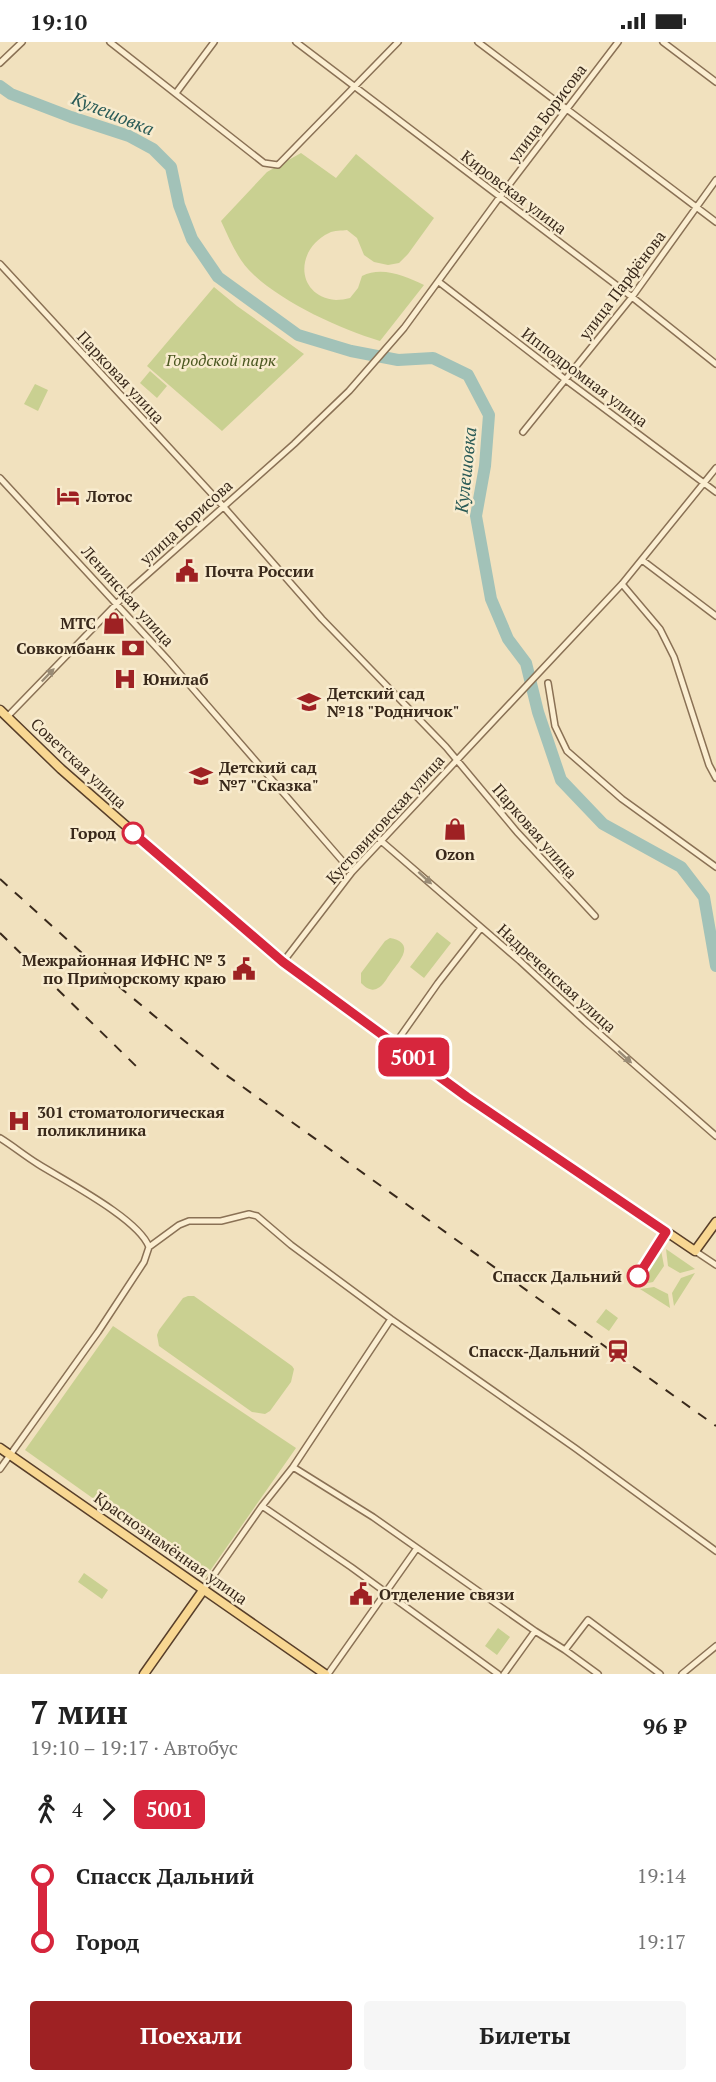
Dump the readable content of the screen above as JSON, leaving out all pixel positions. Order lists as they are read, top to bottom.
{
  "streets": {
    "main road": ["Советская улица", "Краснознамённая улица"],
    "street": [
      "улица Борисова",
      "Кировская улица",
      "улица Парфёнова",
      "Парковая улица",
      "Ипподромная улица",
      "Ленинская улица",
      "Кустовиновская улица",
      "Надреченская улица"
    ]
  },
  "crossings": [
    ["улица Борисова", "Кировская улица"],
    ["улица Борисова", "Парковая улица"],
    ["улица Борисова", "Ипподромная улица"],
    ["улица Борисова", "Ленинская улица"],
    ["улица Борисова", "Советская улица"],
    ["Кировская улица", "улица Парфёнова"],
    ["улица Парфёнова", "Ипподромная улица"],
    ["Парковая улица", "Кустовиновская улица"],
    ["Ленинская улица", "Кустовиновская улица"],
    ["Советская улица", "Кустовиновская улица"],
    ["Кустовиновская улица", "Надреченская улица"]
  ],
  "one_way": ["Надреченская улица"],
  "water": ["Кулешовка"],
  "parks": ["Городской парк"],
  "places": {
    "hotel": ["Лотос"],
    "public building": ["Почта России", "Межрайонная ИФНС № 3 по Приморскому краю", "Отделение связи"],
    "shop": ["МТС", "Ozon"],
    "bank": ["Совкомбанк"],
    "hospital": ["Юнилаб", "301 стоматологическая поликлиника"],
    "school or university": ["Детский сад №18 \"Родничок\"", "Детский сад №7 \"Сказка\""],
    "other": ["Город", "Спасск Дальний"],
    "station": ["Спасск-Дальний"]
  },
  "lines": ["bus line 5001"],
  "page": {
    "status": "19:10",
    "on_map": "5001",
    "heading": ["7 мин", "19:10 – 19:17 · Автобус", "96 ₽"],
    "legs": ["4", "5001"],
    "list": [
      {
        "name": "Спасск Дальний",
        "value": "19:14"
      },
      {
        "name": "Город",
        "value": "19:17"
      }
    ],
    "buttons": ["Поехали", "Билеты"]
  }
}
